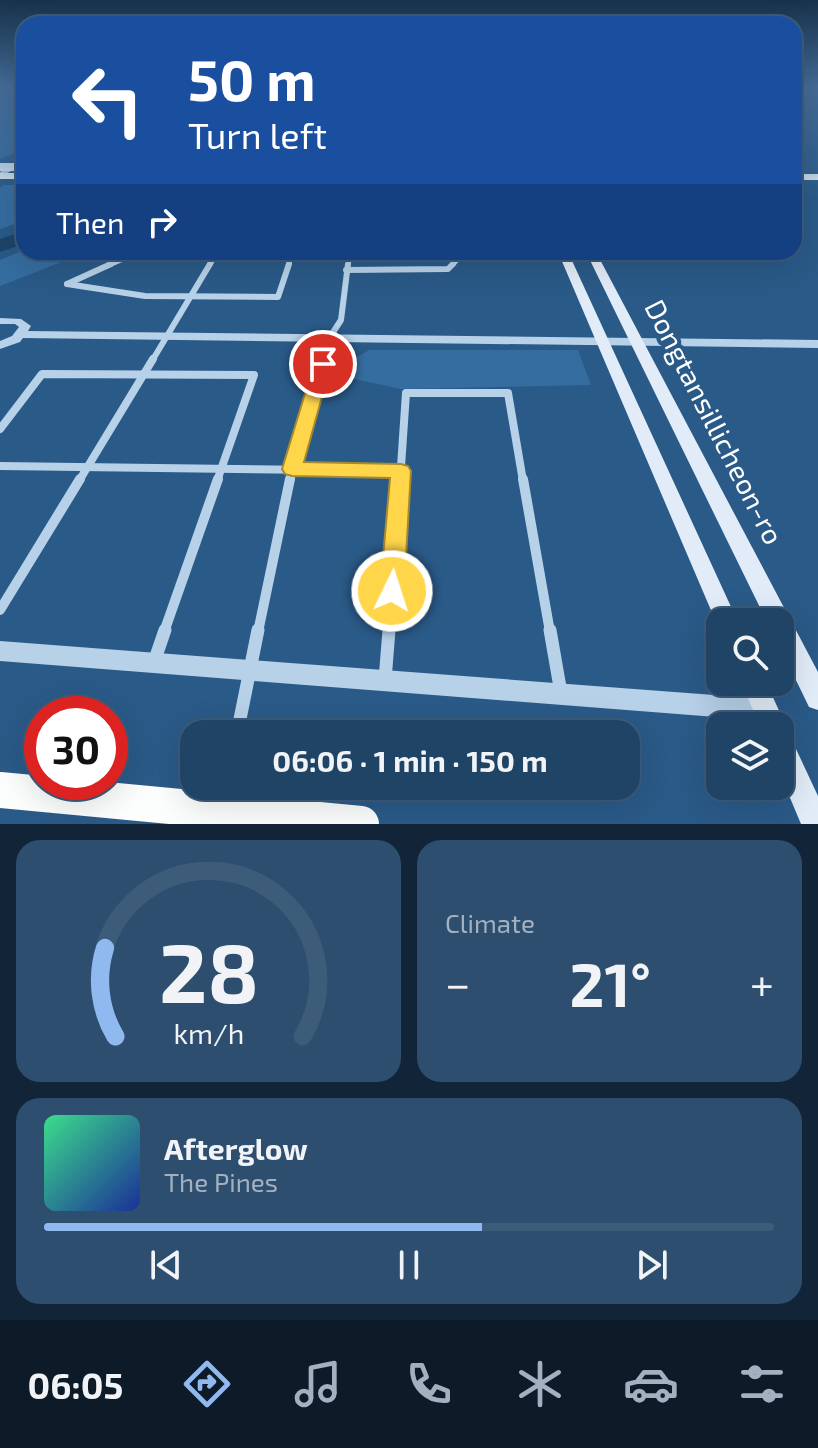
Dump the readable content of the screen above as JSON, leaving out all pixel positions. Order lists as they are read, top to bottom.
{
  "streets": {
    "main road": ["Dongtansillicheon-ro"]
  },
  "page": {
    "turn": ["50 m", "Turn left"],
    "then": "Then",
    "limit": "30",
    "trip": "06:06 · 1 min · 150 m",
    "tile": "Climate",
    "heat": ["−", "21°", "+"],
    "song": ["Afterglow", "The Pines"],
    "tabs": "06:05",
    "gauge": ["28", "km/h"]
  }
}
